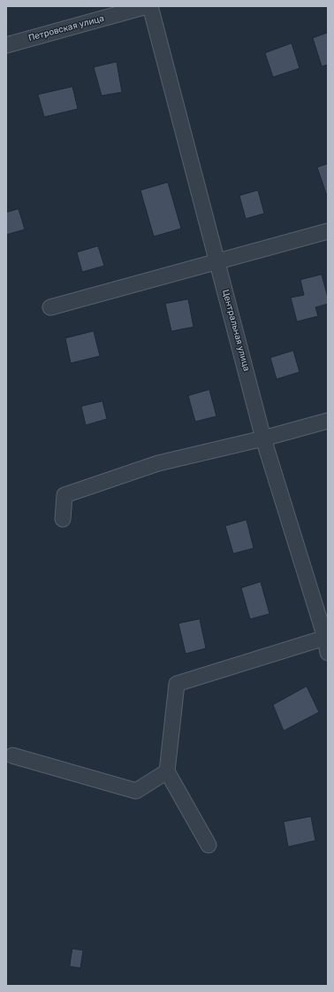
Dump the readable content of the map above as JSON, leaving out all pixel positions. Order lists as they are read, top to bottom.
{
  "streets": {
    "street": ["Петровская улица", "Центральная улица"]
  }
}
